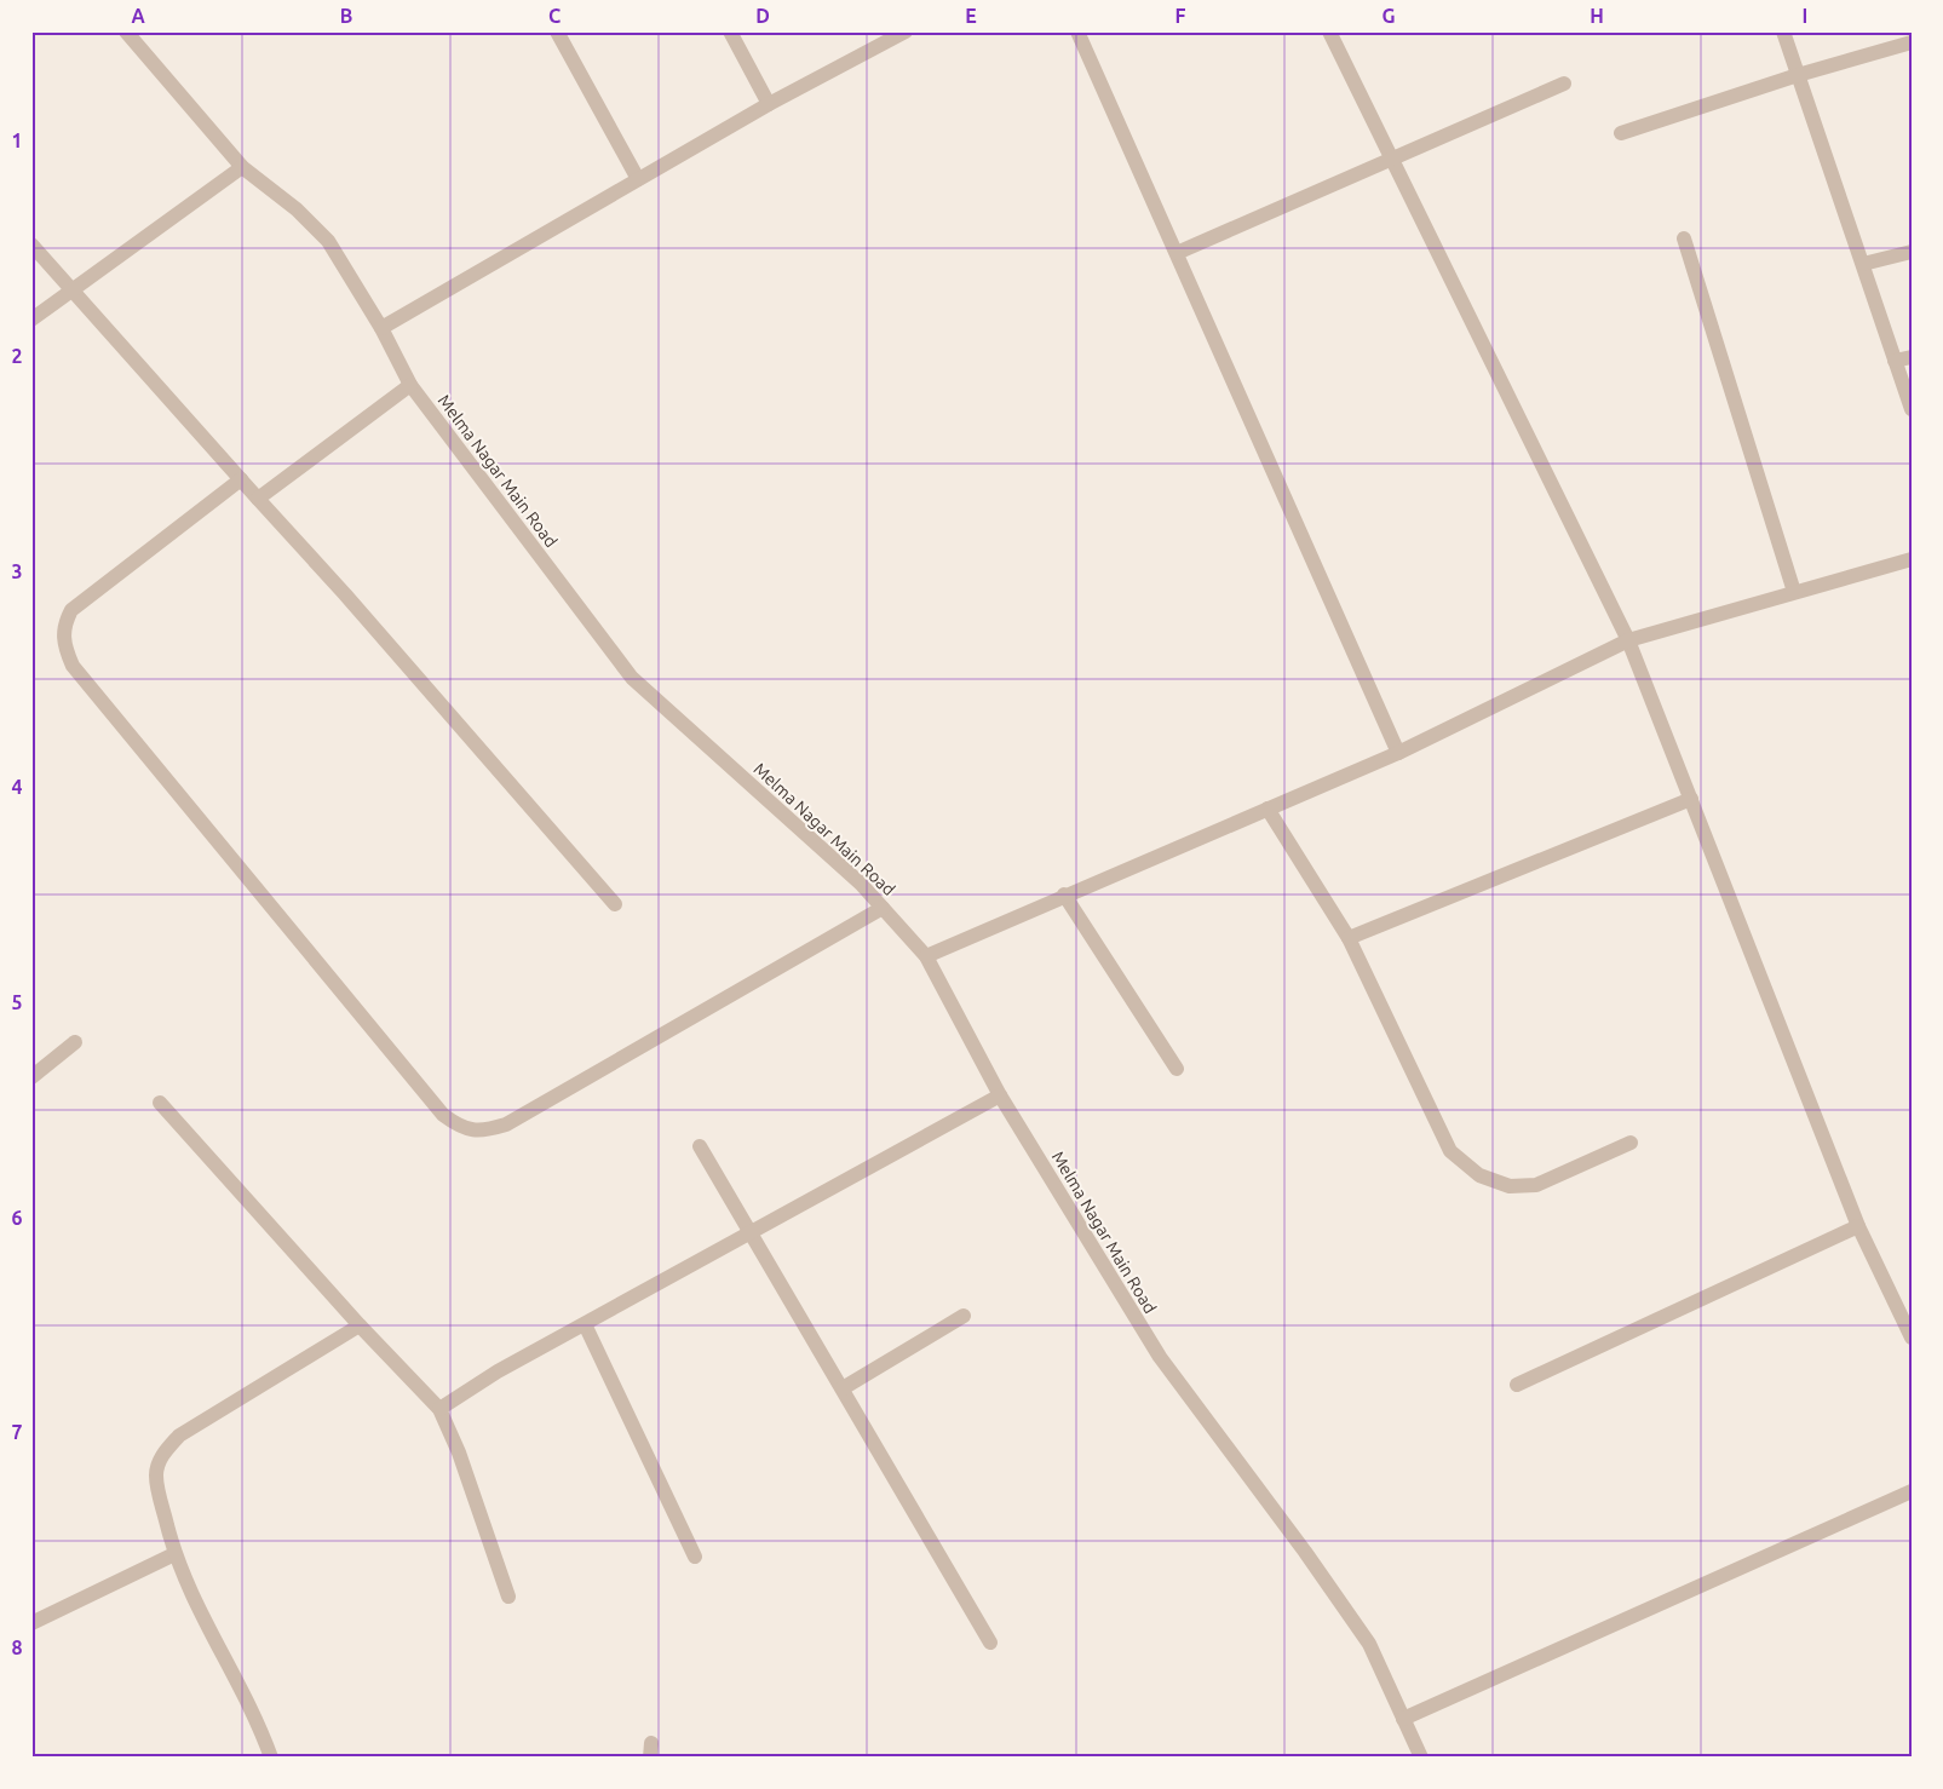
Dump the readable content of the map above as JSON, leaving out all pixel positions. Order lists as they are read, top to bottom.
{
  "streets": {
    "street": ["Melma Nagar Main Road"]
  },
  "grid": {
    "columns": [
      "A",
      "B",
      "C",
      "D",
      "E",
      "F",
      "G",
      "H",
      "I"
    ],
    "rows": [
      "1",
      "2",
      "3",
      "4",
      "5",
      "6",
      "7",
      "8"
    ]
  }
}
